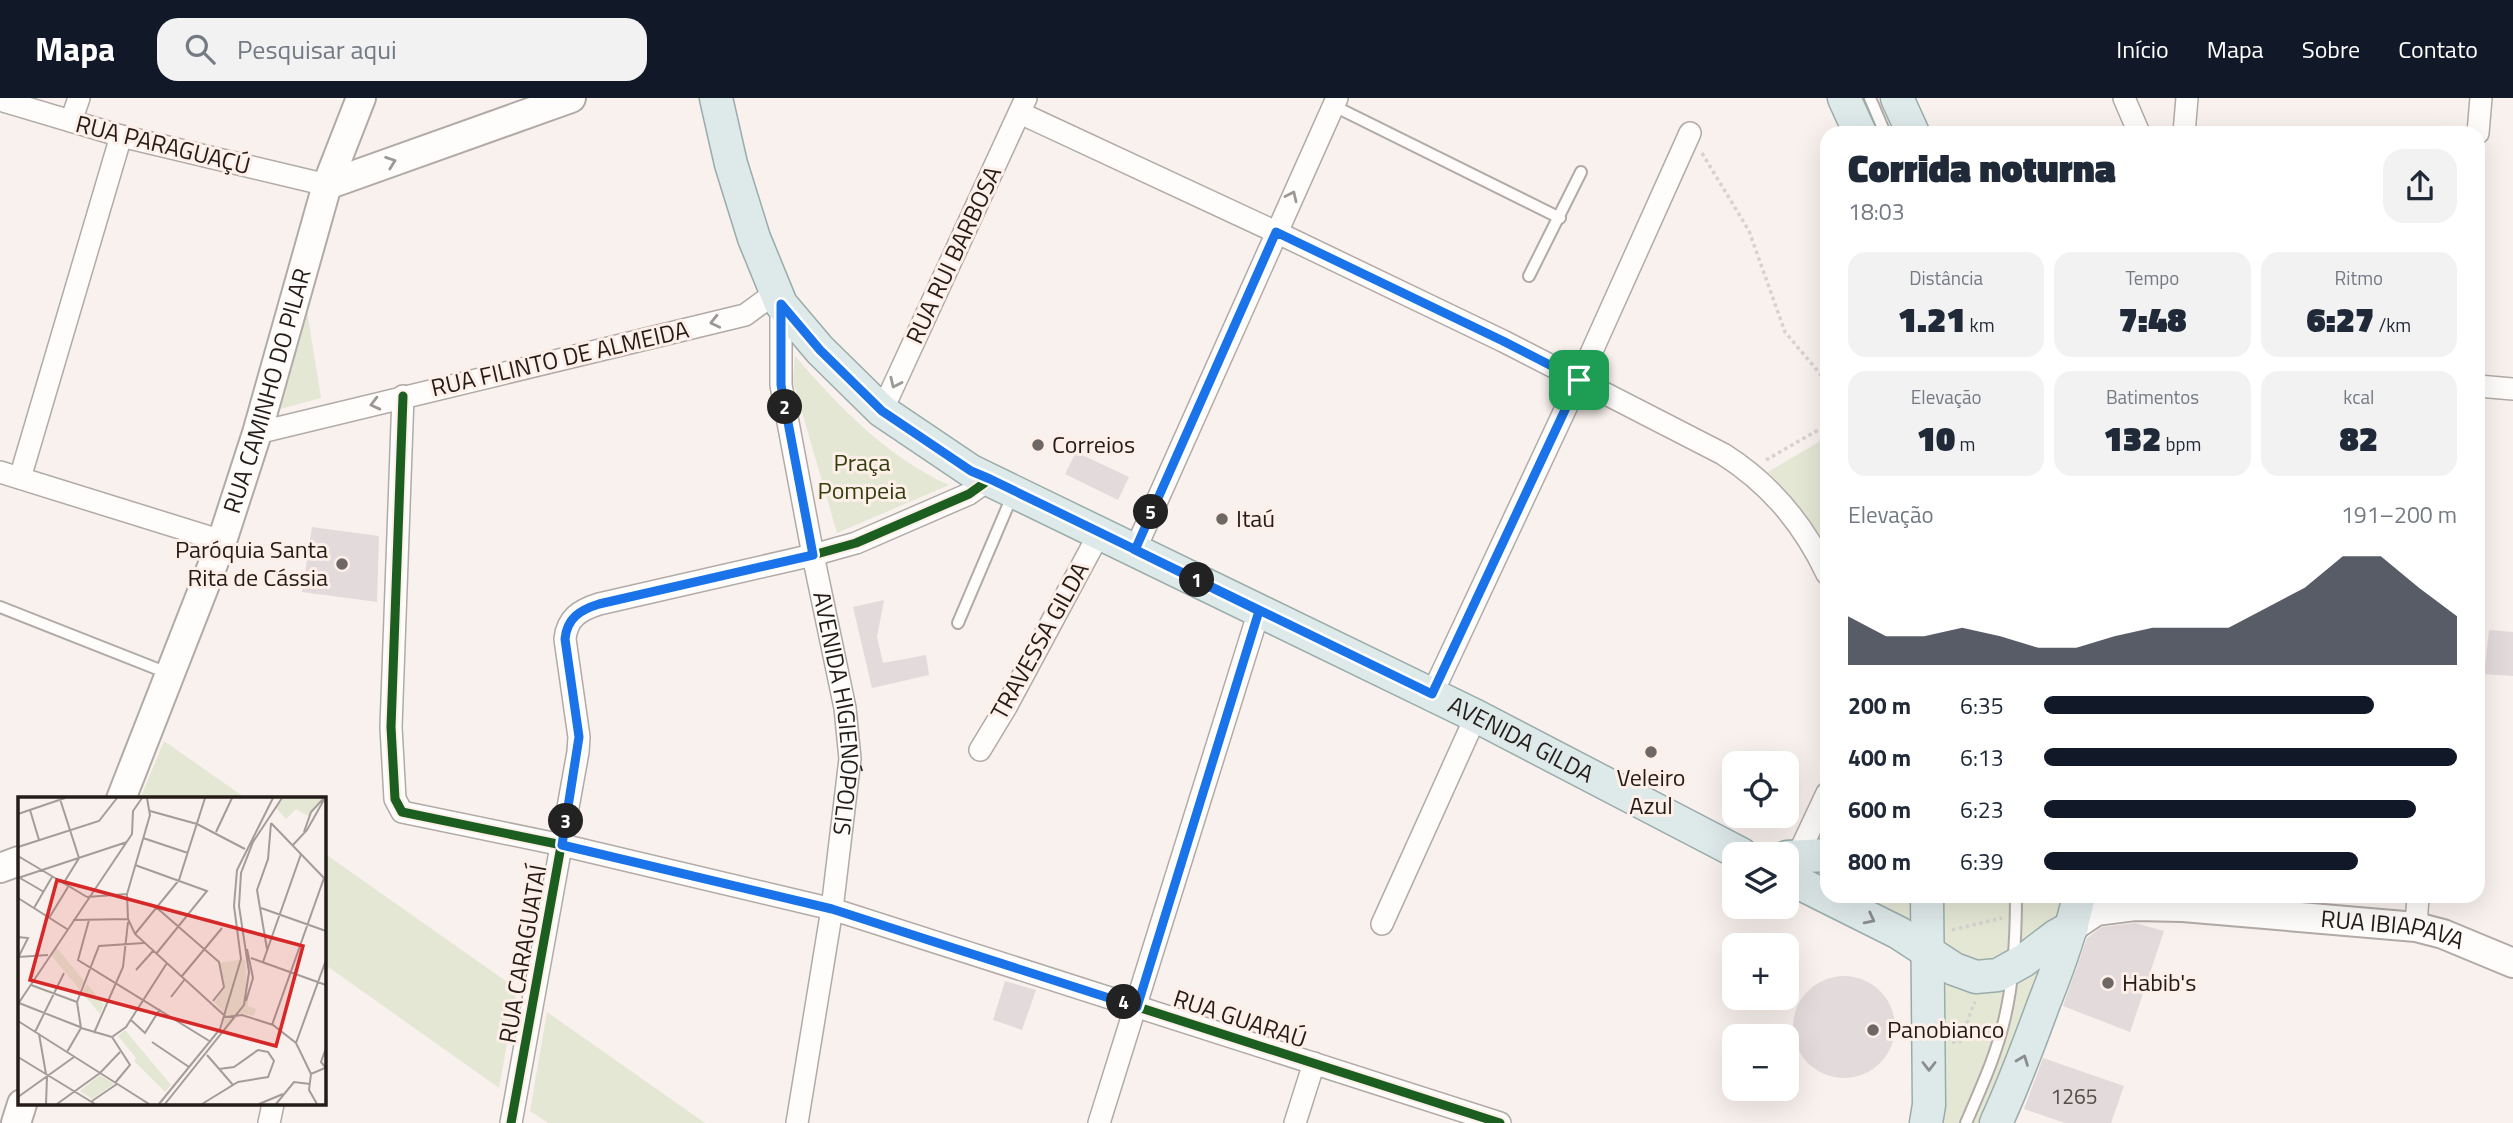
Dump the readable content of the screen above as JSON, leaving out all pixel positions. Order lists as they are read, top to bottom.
{
  "streets": {
    "main road": [
      "RUA CAMINHO DO PILAR",
      "AVENIDA HIGIENÓPOLIS",
      "AVENIDA GILDA",
      "RUA IBIAPAVA"
    ],
    "street": [
      "RUA PARAGUAÇÚ",
      "RUA RUI BARBOSA",
      "RUA FILINTO DE ALMEIDA",
      "TRAVESSA GILDA",
      "RUA CARAGUATAÍ",
      "RUA GUARAÚ"
    ]
  },
  "crossings": [
    ["RUA PARAGUAÇÚ", "RUA CAMINHO DO PILAR"],
    ["RUA RUI BARBOSA", "AVENIDA GILDA"],
    ["RUA FILINTO DE ALMEIDA", "RUA CAMINHO DO PILAR"],
    ["RUA FILINTO DE ALMEIDA", "AVENIDA HIGIENÓPOLIS"],
    ["RUA FILINTO DE ALMEIDA", "AVENIDA GILDA"],
    ["RUA FILINTO DE ALMEIDA", "RUA GUARAÚ"],
    ["TRAVESSA GILDA", "AVENIDA GILDA"],
    ["AVENIDA HIGIENÓPOLIS", "AVENIDA GILDA"],
    ["AVENIDA HIGIENÓPOLIS", "RUA CARAGUATAÍ"],
    ["AVENIDA HIGIENÓPOLIS", "RUA GUARAÚ"],
    ["RUA CARAGUATAÍ", "RUA GUARAÚ"]
  ],
  "one_way": ["RUA RUI BARBOSA", "RUA FILINTO DE ALMEIDA"],
  "parks": ["Praça Pompeia"],
  "places": [
    "Correios",
    "Itaú",
    "Paróquia Santa Rita de Cássia",
    "Veleiro Azul",
    "Habib's",
    "Panobianco"
  ],
  "house_numbers": ["1265"],
  "page": {
    "header": "Mapa",
    "search": "Pesquisar aqui",
    "nav": [
      "Início",
      "Mapa",
      "Sobre",
      "Contato"
    ],
    "heading": ["Corrida noturna", "18:03"],
    "stats": [
      ["Distância", "1.21 km"],
      ["Tempo", "7:48"],
      ["Ritmo", "6:27 /km"],
      ["Elevação", "10 m"],
      ["Batimentos", "132 bpm"],
      ["kcal", "82"]
    ],
    "pins": [
      "2",
      "5",
      "1",
      "3",
      "4"
    ],
    "chart": ["Elevação", "191–200 m"],
    "list": [
      {
        "name": "200 m",
        "note": "6:35"
      },
      {
        "name": "400 m",
        "note": "6:13"
      },
      {
        "name": "600 m",
        "note": "6:23"
      },
      {
        "name": "800 m",
        "note": "6:39"
      }
    ],
    "map_buttons": ["+", "−"]
  }
}
